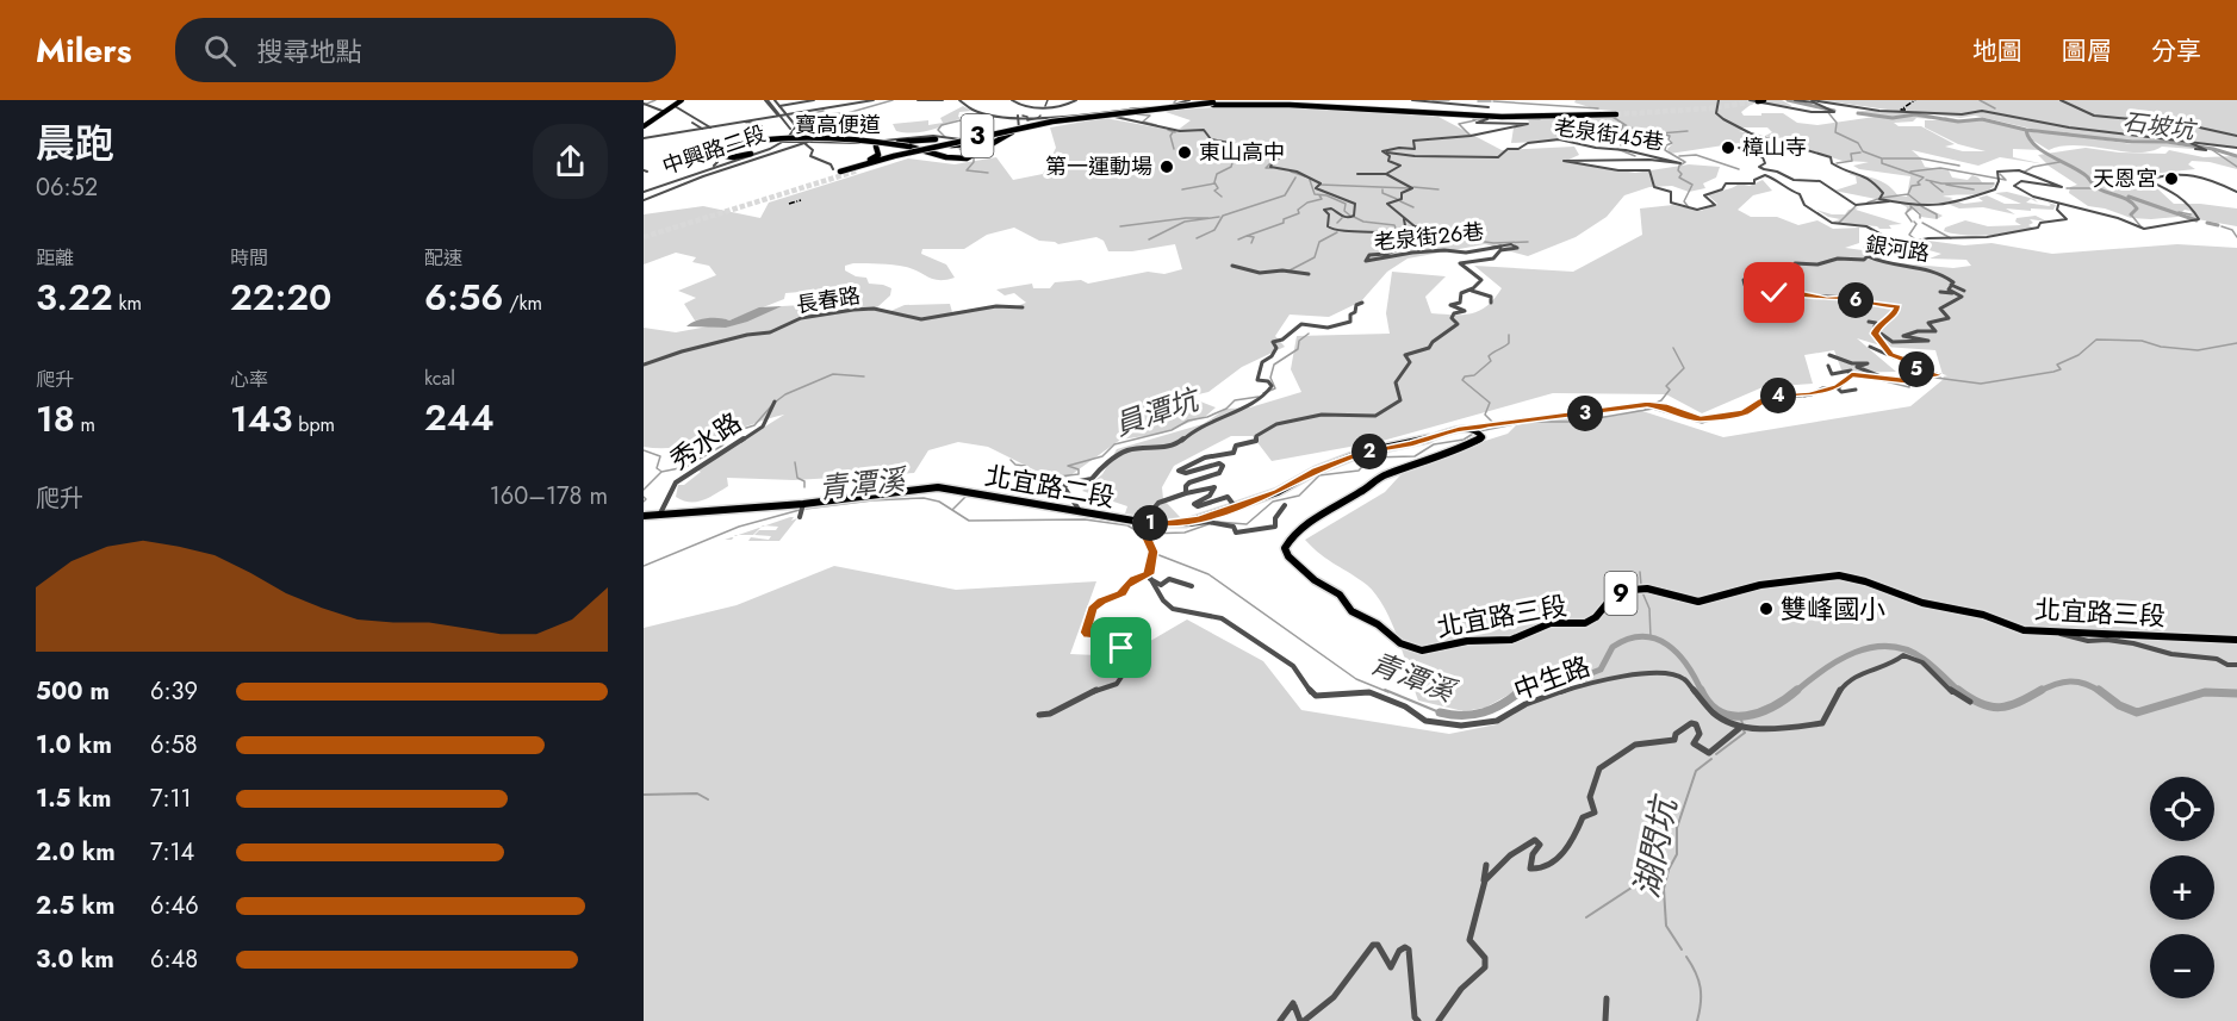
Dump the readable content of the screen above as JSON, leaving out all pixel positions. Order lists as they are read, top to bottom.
{
  "streets": {
    "highway": ["3"],
    "main road": ["北宜路二段", "9", "北宜路三段"],
    "street": [
      "寶高便道",
      "老泉街45巷",
      "中興路二段",
      "老泉街26巷",
      "銀河路",
      "長春路",
      "秀水路",
      "中生路"
    ]
  },
  "crossings": [
    ["寶高便道", "中興路二段"],
    ["秀水路", "北宜路二段"],
    ["北宜路二段", "北宜路三段"]
  ],
  "water": [
    "石坡坑",
    "員潭坑",
    "青潭溪",
    "湖閃坑"
  ],
  "places": [
    "樟山寺",
    "東山高中",
    "第一運動場",
    "天恩宮",
    "雙峰國小"
  ],
  "page": {
    "header": "Milers",
    "search": "搜尋地點",
    "nav": ["地圖", "圖層", "分享"],
    "heading": ["晨跑", "06:52"],
    "stats": [
      ["距離", "3.22 km"],
      ["時間", "22:20"],
      ["配速", "6:56 /km"],
      ["爬升", "18 m"],
      ["心率", "143 bpm"],
      ["kcal", "244"]
    ],
    "pins": [
      "6",
      "5",
      "4",
      "3",
      "2",
      "1"
    ],
    "chart": ["爬升", "160–178 m"],
    "list": [
      {
        "name": "500 m",
        "note": "6:39"
      },
      {
        "name": "1.0 km",
        "note": "6:58"
      },
      {
        "name": "1.5 km",
        "note": "7:11"
      },
      {
        "name": "2.0 km",
        "note": "7:14"
      },
      {
        "name": "2.5 km",
        "note": "6:46"
      },
      {
        "name": "3.0 km",
        "note": "6:48"
      }
    ],
    "map_buttons": ["+", "−"]
  }
}
